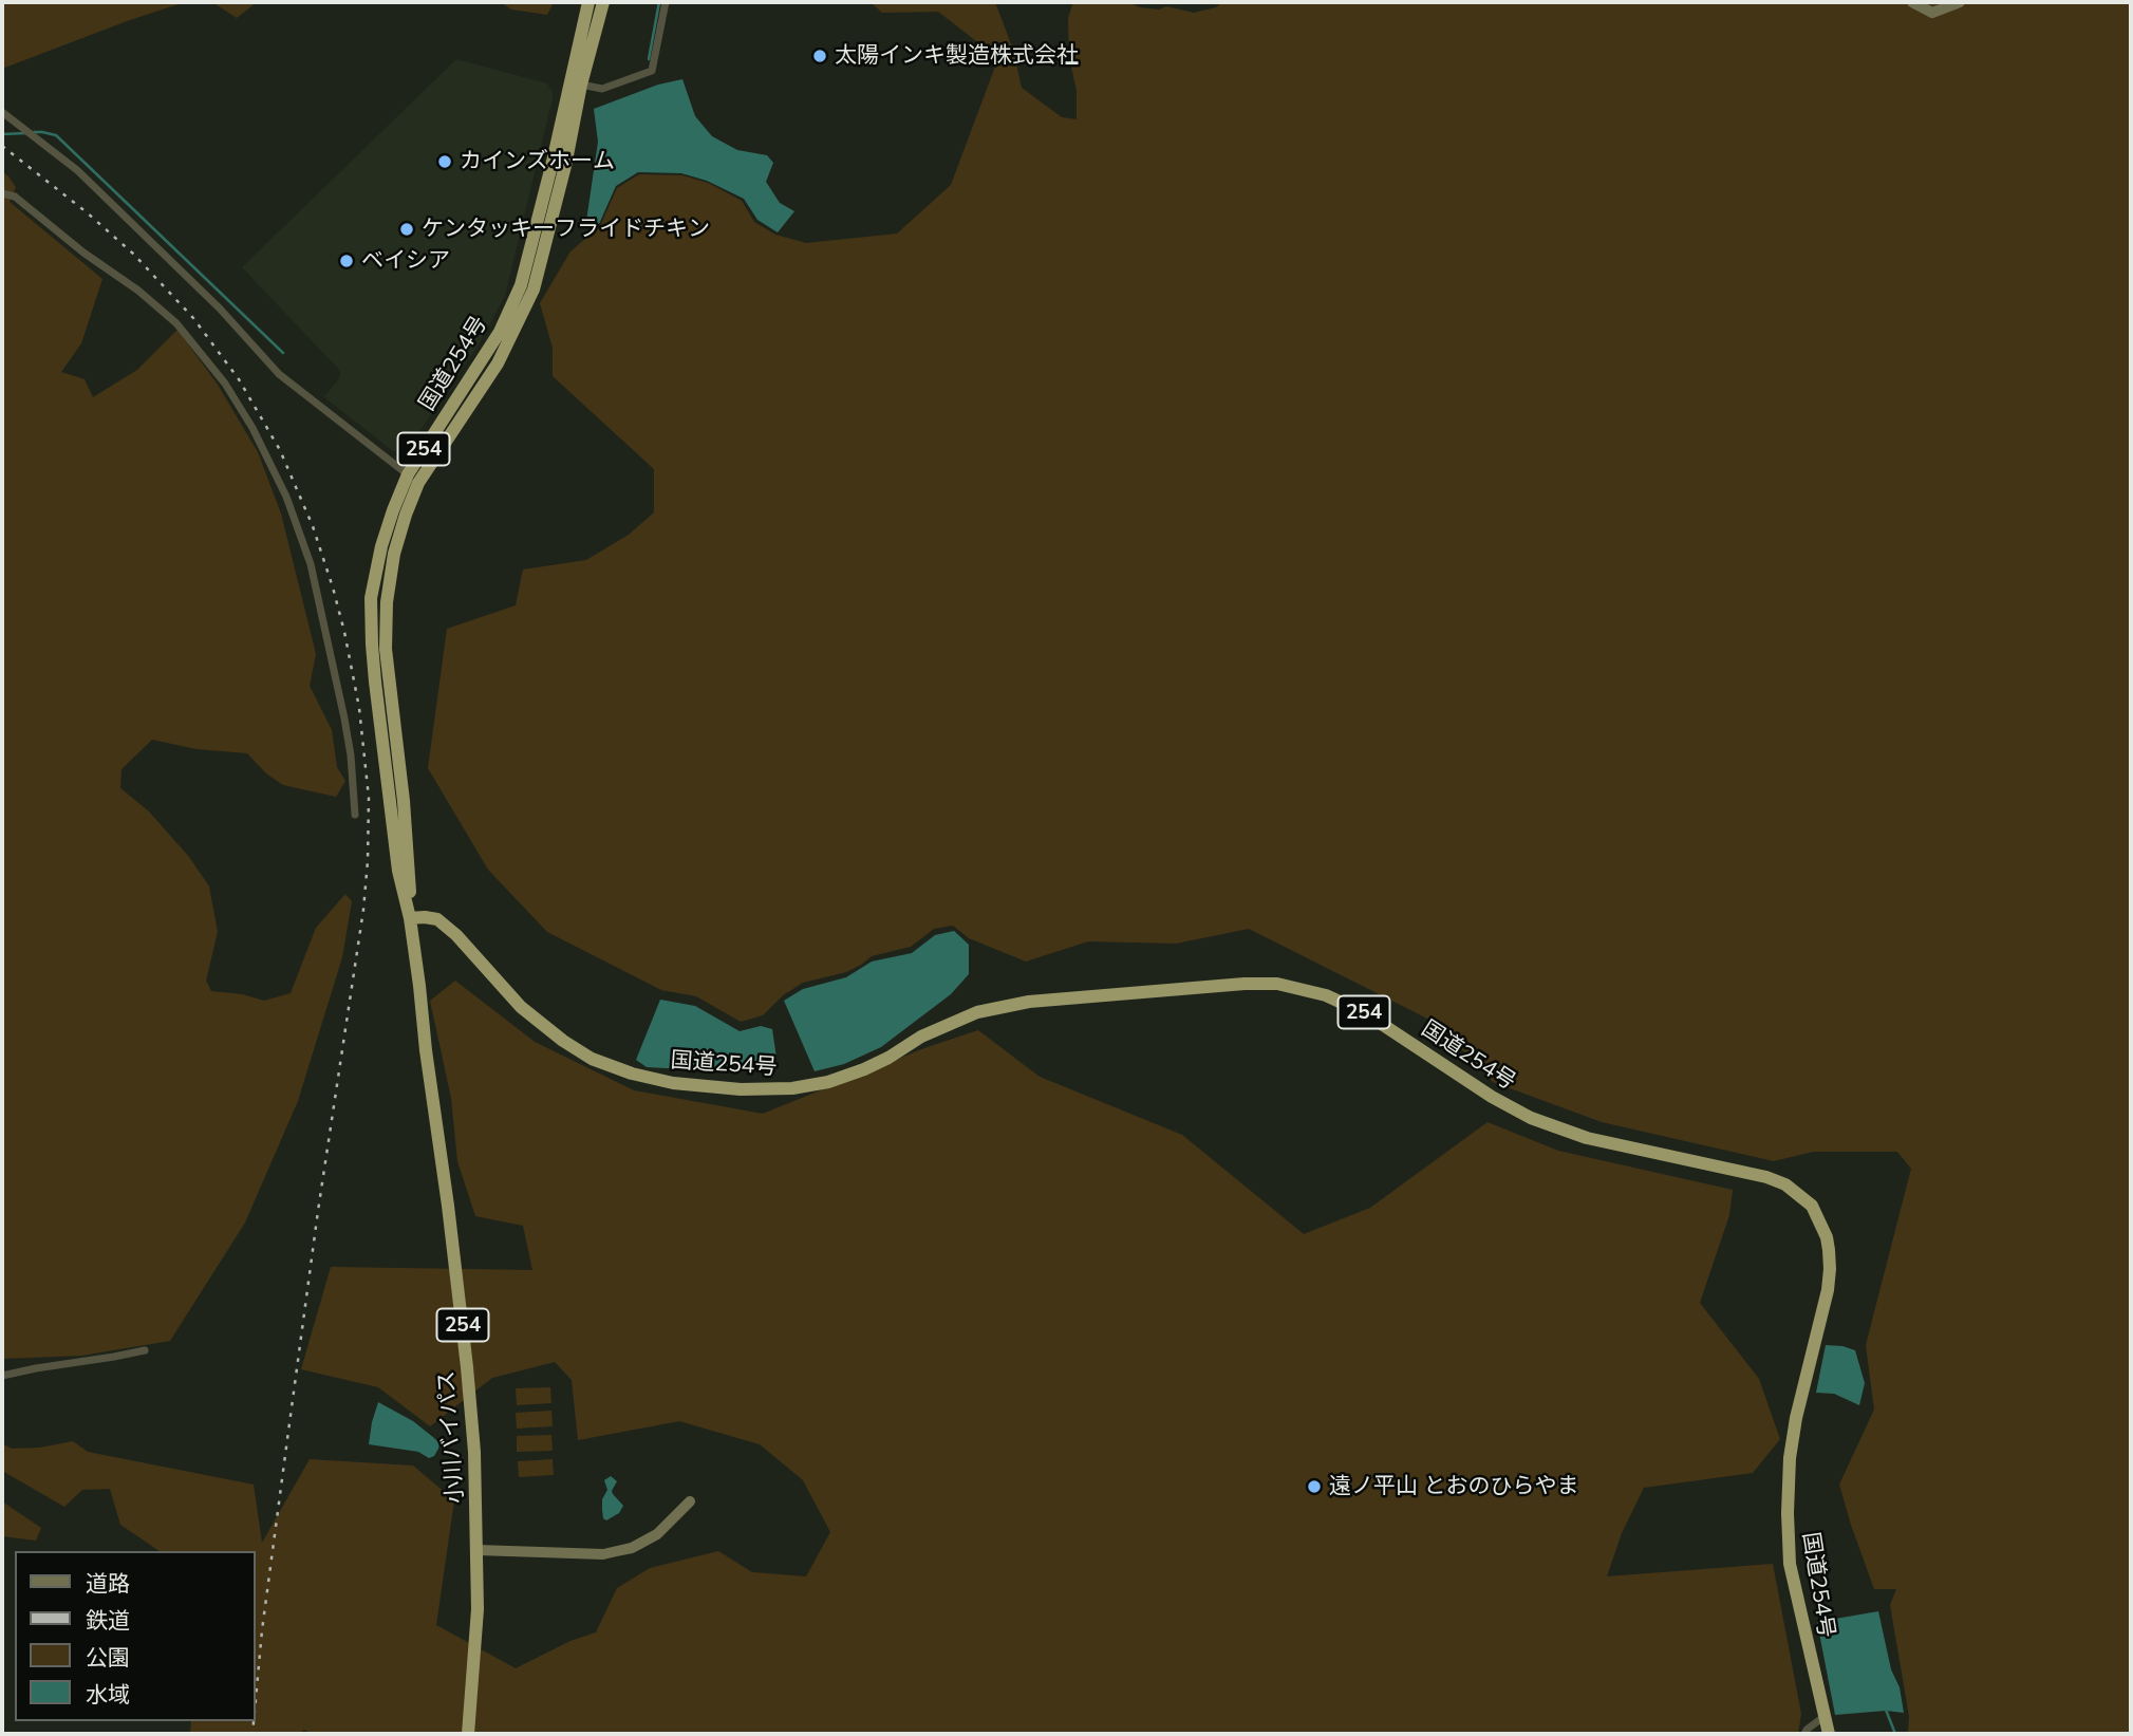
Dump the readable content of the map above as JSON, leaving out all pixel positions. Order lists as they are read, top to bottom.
{
  "streets": {
    "highway": ["国道254号", "254", "小川バイパス"]
  },
  "crossings": [
    ["国道254号", "小川バイパス"]
  ],
  "places": [
    "太陽インキ製造株式会社",
    "カインズホーム",
    "ケンタッキーフライドチキン",
    "ベイシア",
    "遠ノ平山 とおのひらやま"
  ],
  "legend": [
    "道路",
    "鉄道",
    "公園",
    "水域"
  ]
}
